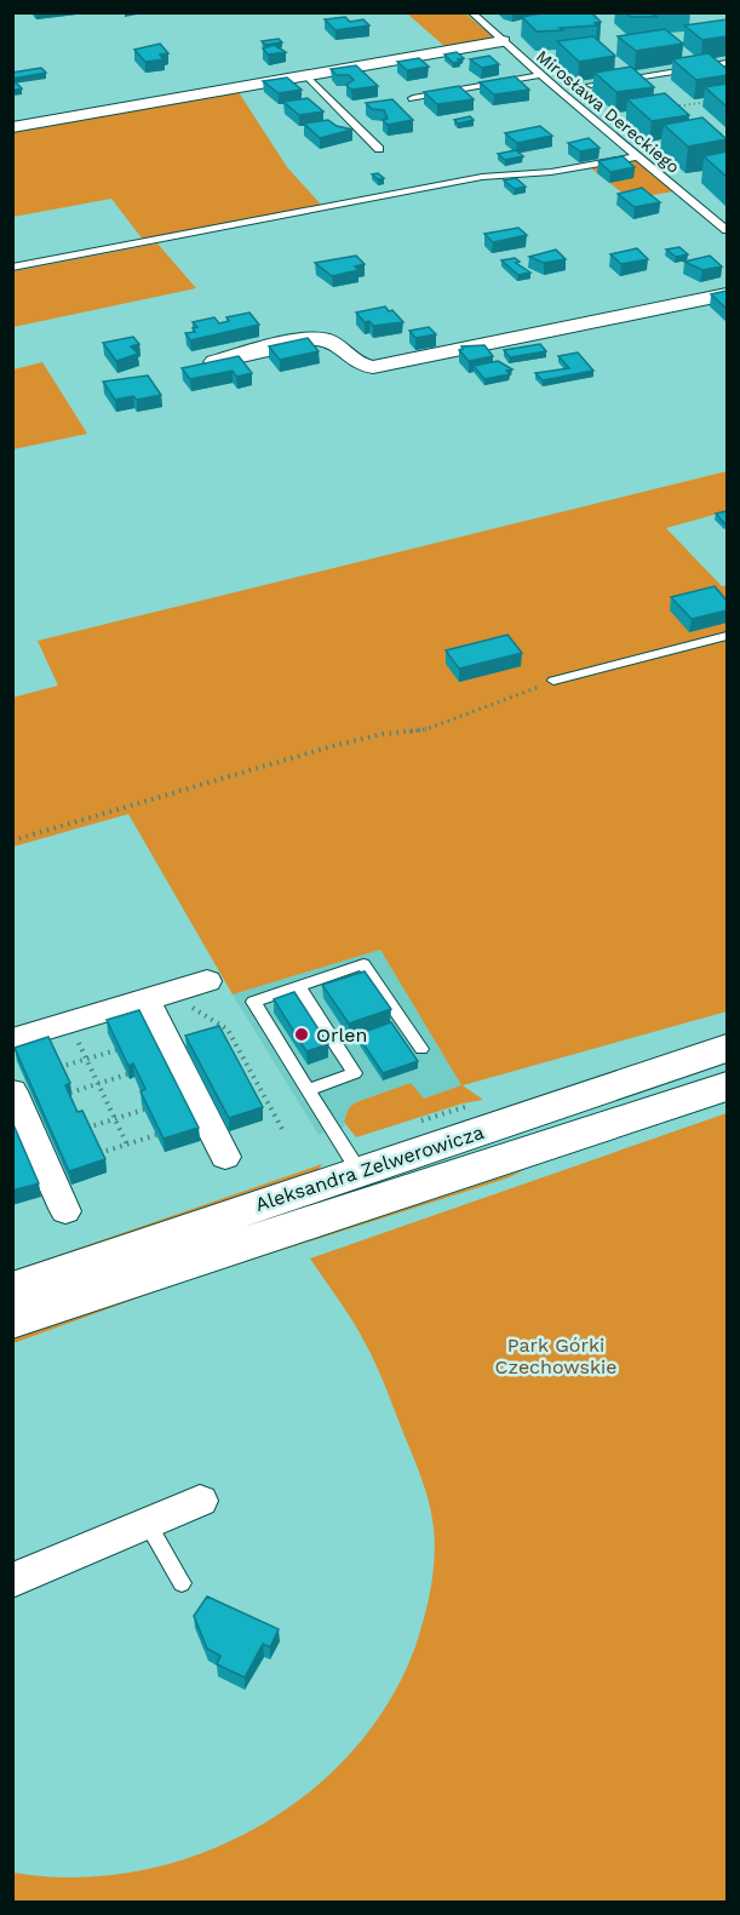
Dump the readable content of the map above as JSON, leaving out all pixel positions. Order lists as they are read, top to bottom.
{
  "streets": {
    "street": ["Aleksandra Zelwerowicza"],
    "lane": ["Mirosława Dereckiego"]
  },
  "parks": ["Park Górki Czechowskie"],
  "places": ["Orlen"]
}
